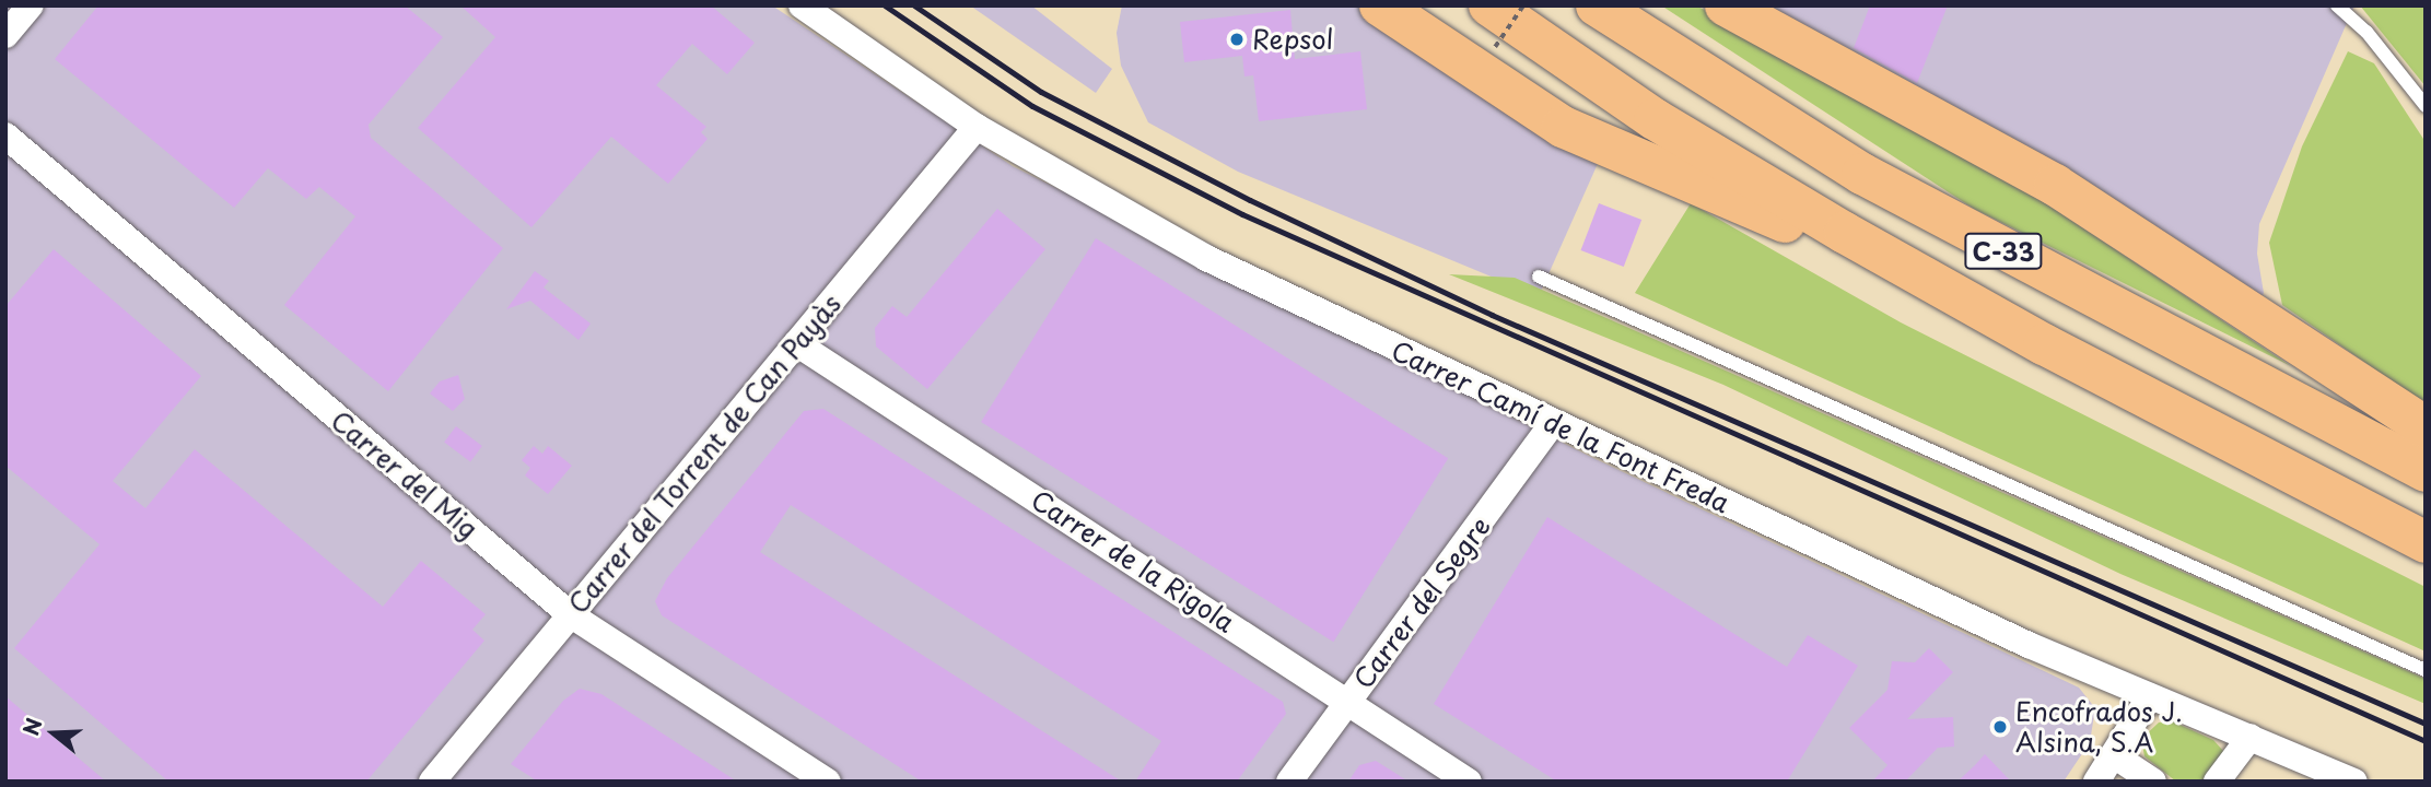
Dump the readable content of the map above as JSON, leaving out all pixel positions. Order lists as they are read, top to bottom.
{
  "streets": {
    "highway": ["C-33"],
    "street": [
      "Carrer Camí de la Font Freda",
      "Carrer del Torrent de Can Payàs",
      "Carrer del Mig",
      "Carrer de la Rigola",
      "Carrer del Segre"
    ]
  },
  "crossings": [
    ["Carrer Camí de la Font Freda", "Carrer del Torrent de Can Payàs"],
    ["Carrer Camí de la Font Freda", "Carrer del Segre"],
    ["Carrer del Torrent de Can Payàs", "Carrer del Mig"],
    ["Carrer del Torrent de Can Payàs", "Carrer de la Rigola"],
    ["Carrer de la Rigola", "Carrer del Segre"]
  ],
  "places": ["Repsol", "Encofrados J. Alsina, S.A"],
  "north": "left"
}
